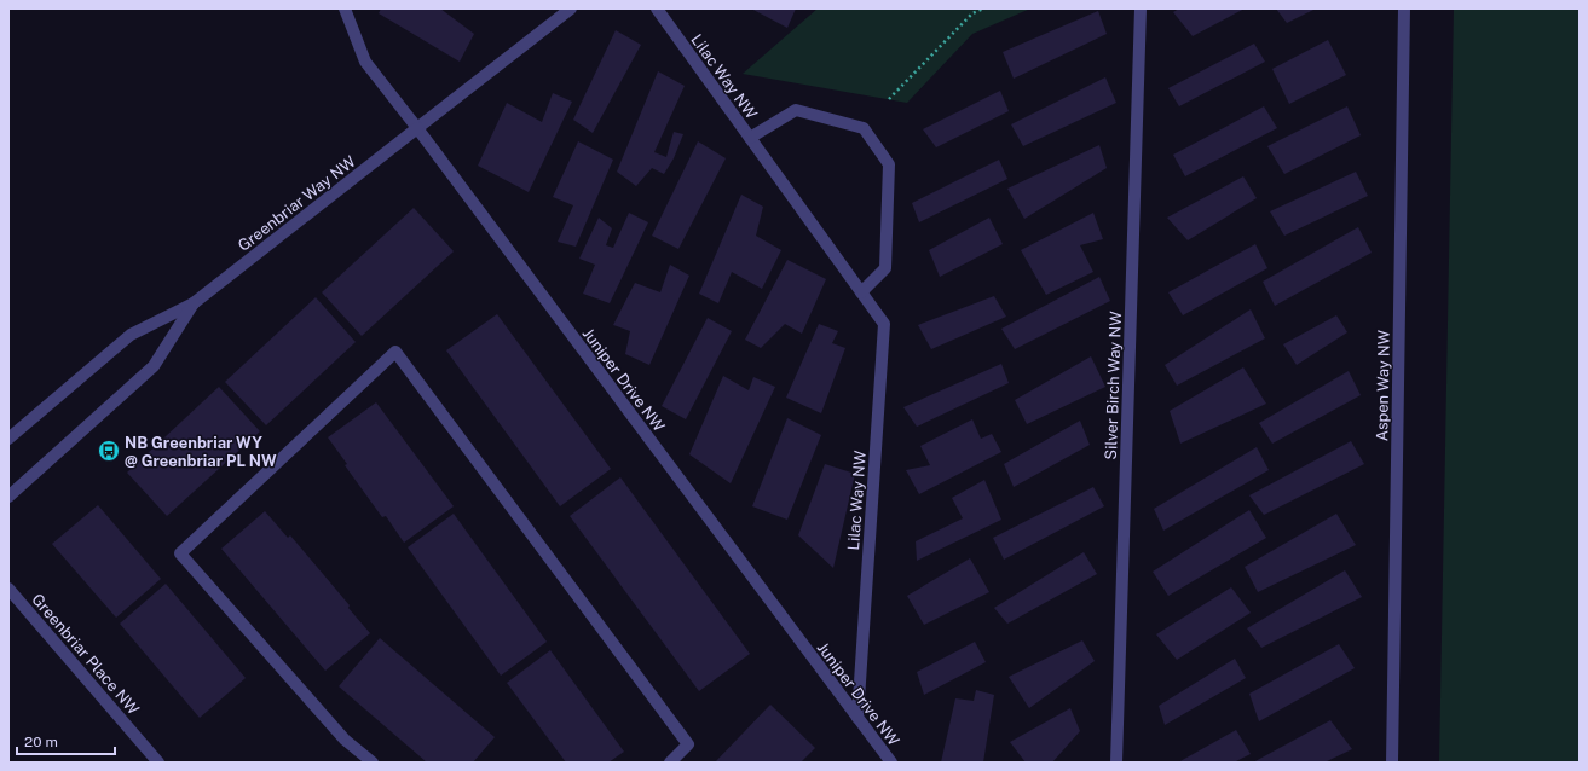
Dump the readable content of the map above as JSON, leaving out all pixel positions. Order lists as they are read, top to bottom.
{
  "streets": {
    "street": [
      "Lilac Way NW",
      "Greenbriar Way NW",
      "Juniper Drive NW",
      "Silver Birch Way NW",
      "Aspen Way NW",
      "Greenbriar Place NW"
    ]
  },
  "crossings": [
    ["Lilac Way NW", "Juniper Drive NW"],
    ["Greenbriar Way NW", "Juniper Drive NW"]
  ],
  "places": {
    "bus stop": ["NB Greenbriar WY @ Greenbriar PL NW"]
  },
  "scale_bar": "20 m"
}
